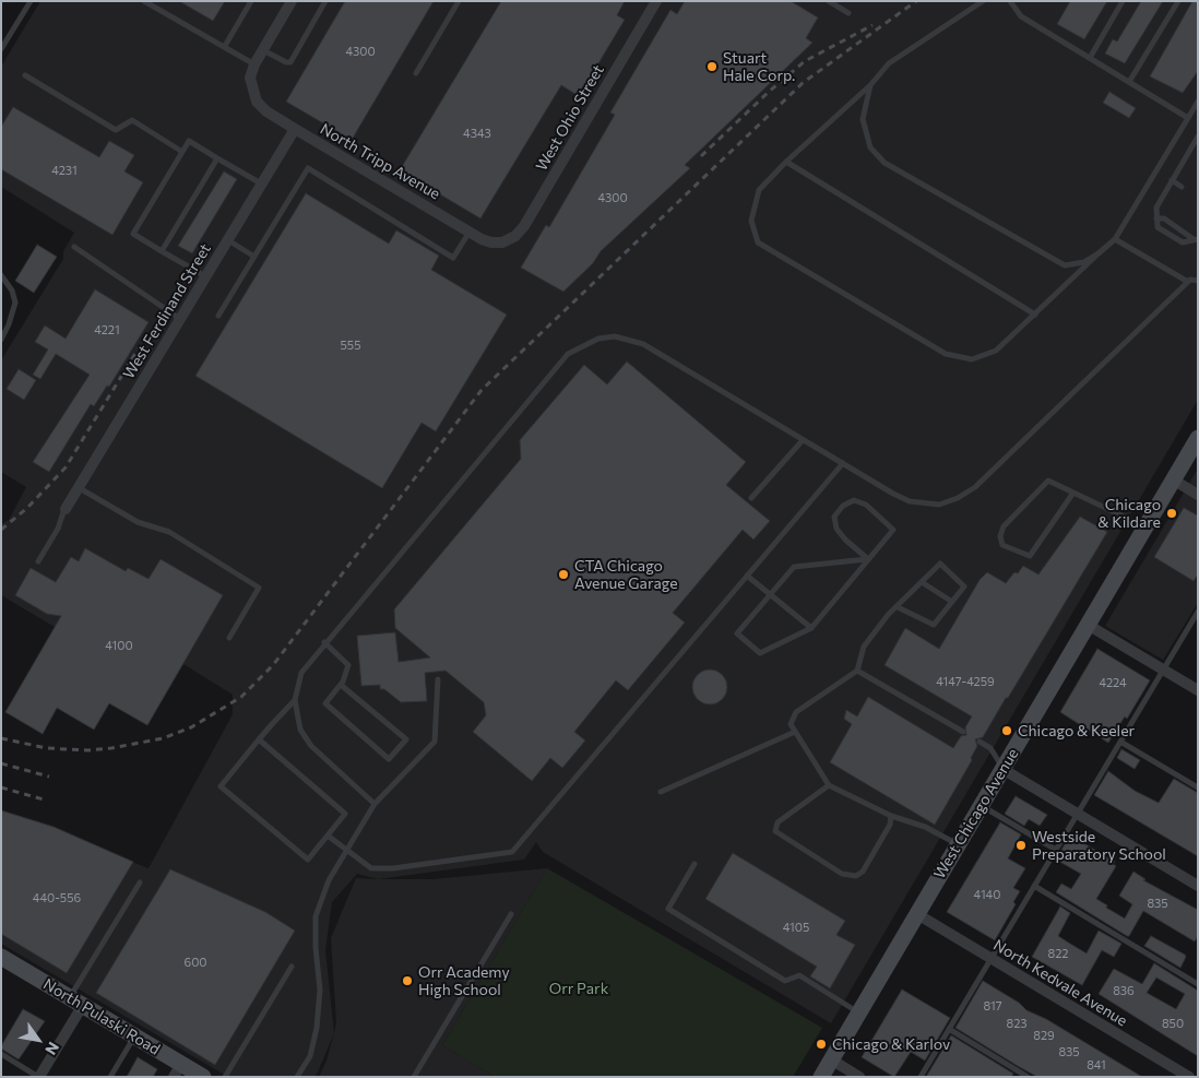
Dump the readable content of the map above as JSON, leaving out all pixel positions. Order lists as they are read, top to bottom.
{
  "streets": {
    "main road": ["West Chicago Avenue", "North Pulaski Road"],
    "street": [
      "West Ohio Street",
      "North Tripp Avenue",
      "West Ferdinand Street",
      "North Kedvale Avenue"
    ]
  },
  "crossings": [
    ["West Ohio Street", "North Tripp Avenue"],
    ["North Tripp Avenue", "West Ferdinand Street"],
    ["West Chicago Avenue", "North Kedvale Avenue"]
  ],
  "parks": ["Orr Park"],
  "places": [
    "Stuart Hale Corp.",
    "Chicago & Kildare",
    "CTA Chicago Avenue Garage",
    "Chicago & Keeler",
    "Westside Preparatory School",
    "Orr Academy High School",
    "Chicago & Karlov"
  ],
  "house_numbers": [
    "4300",
    "4343",
    "4231",
    "4300",
    "4221",
    "555",
    "4100",
    "4147-4259",
    "4224",
    "4140",
    "440-556",
    "835",
    "4105",
    "822",
    "600",
    "836",
    "817",
    "823",
    "850",
    "829",
    "835",
    "841"
  ],
  "north": "bottom right"
}
